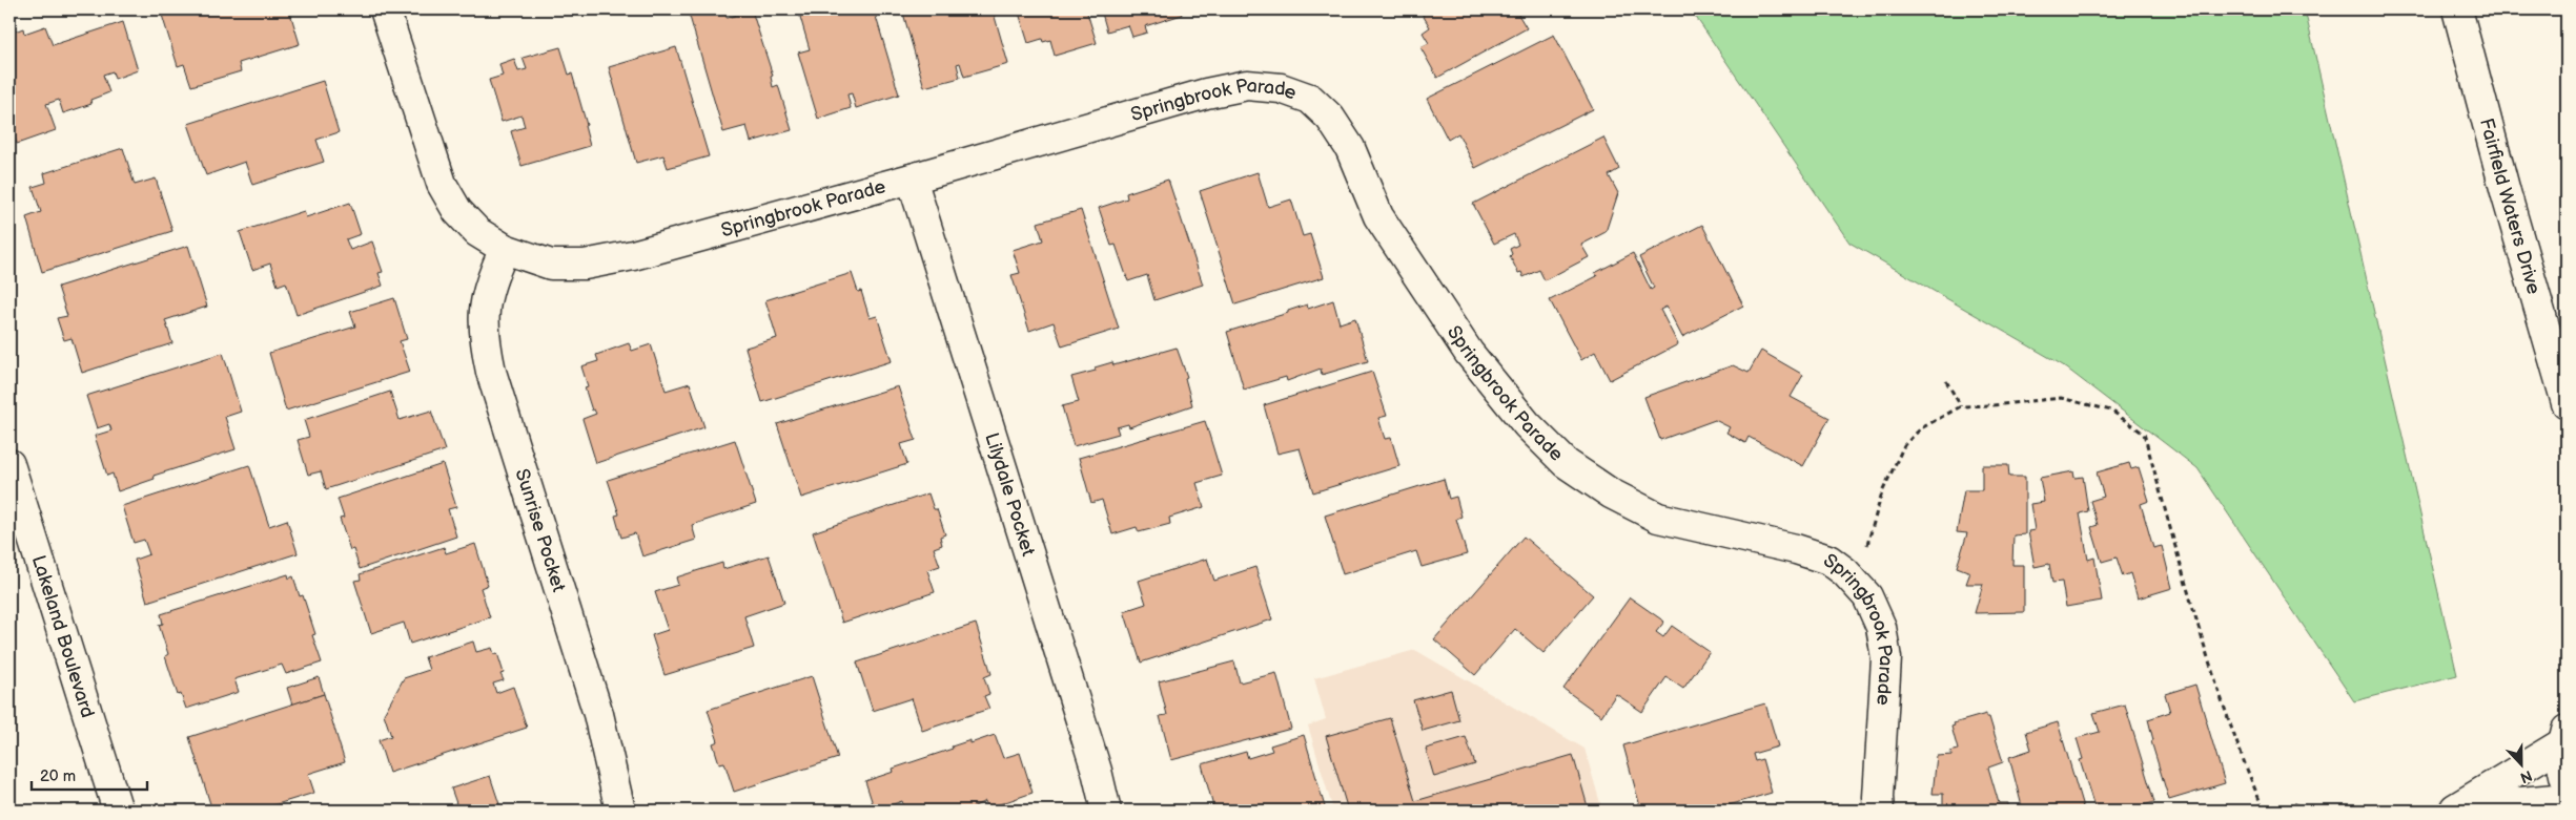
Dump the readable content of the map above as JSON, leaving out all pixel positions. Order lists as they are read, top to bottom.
{
  "streets": {
    "street": [
      "Springbrook Parade",
      "Fairfield Waters Drive",
      "Lilydale Pocket",
      "Sunrise Pocket",
      "Lakeland Boulevard"
    ]
  },
  "crossings": [
    ["Springbrook Parade", "Lilydale Pocket"],
    ["Springbrook Parade", "Sunrise Pocket"]
  ],
  "scale_bar": "20 m",
  "north": "bottom"
}
